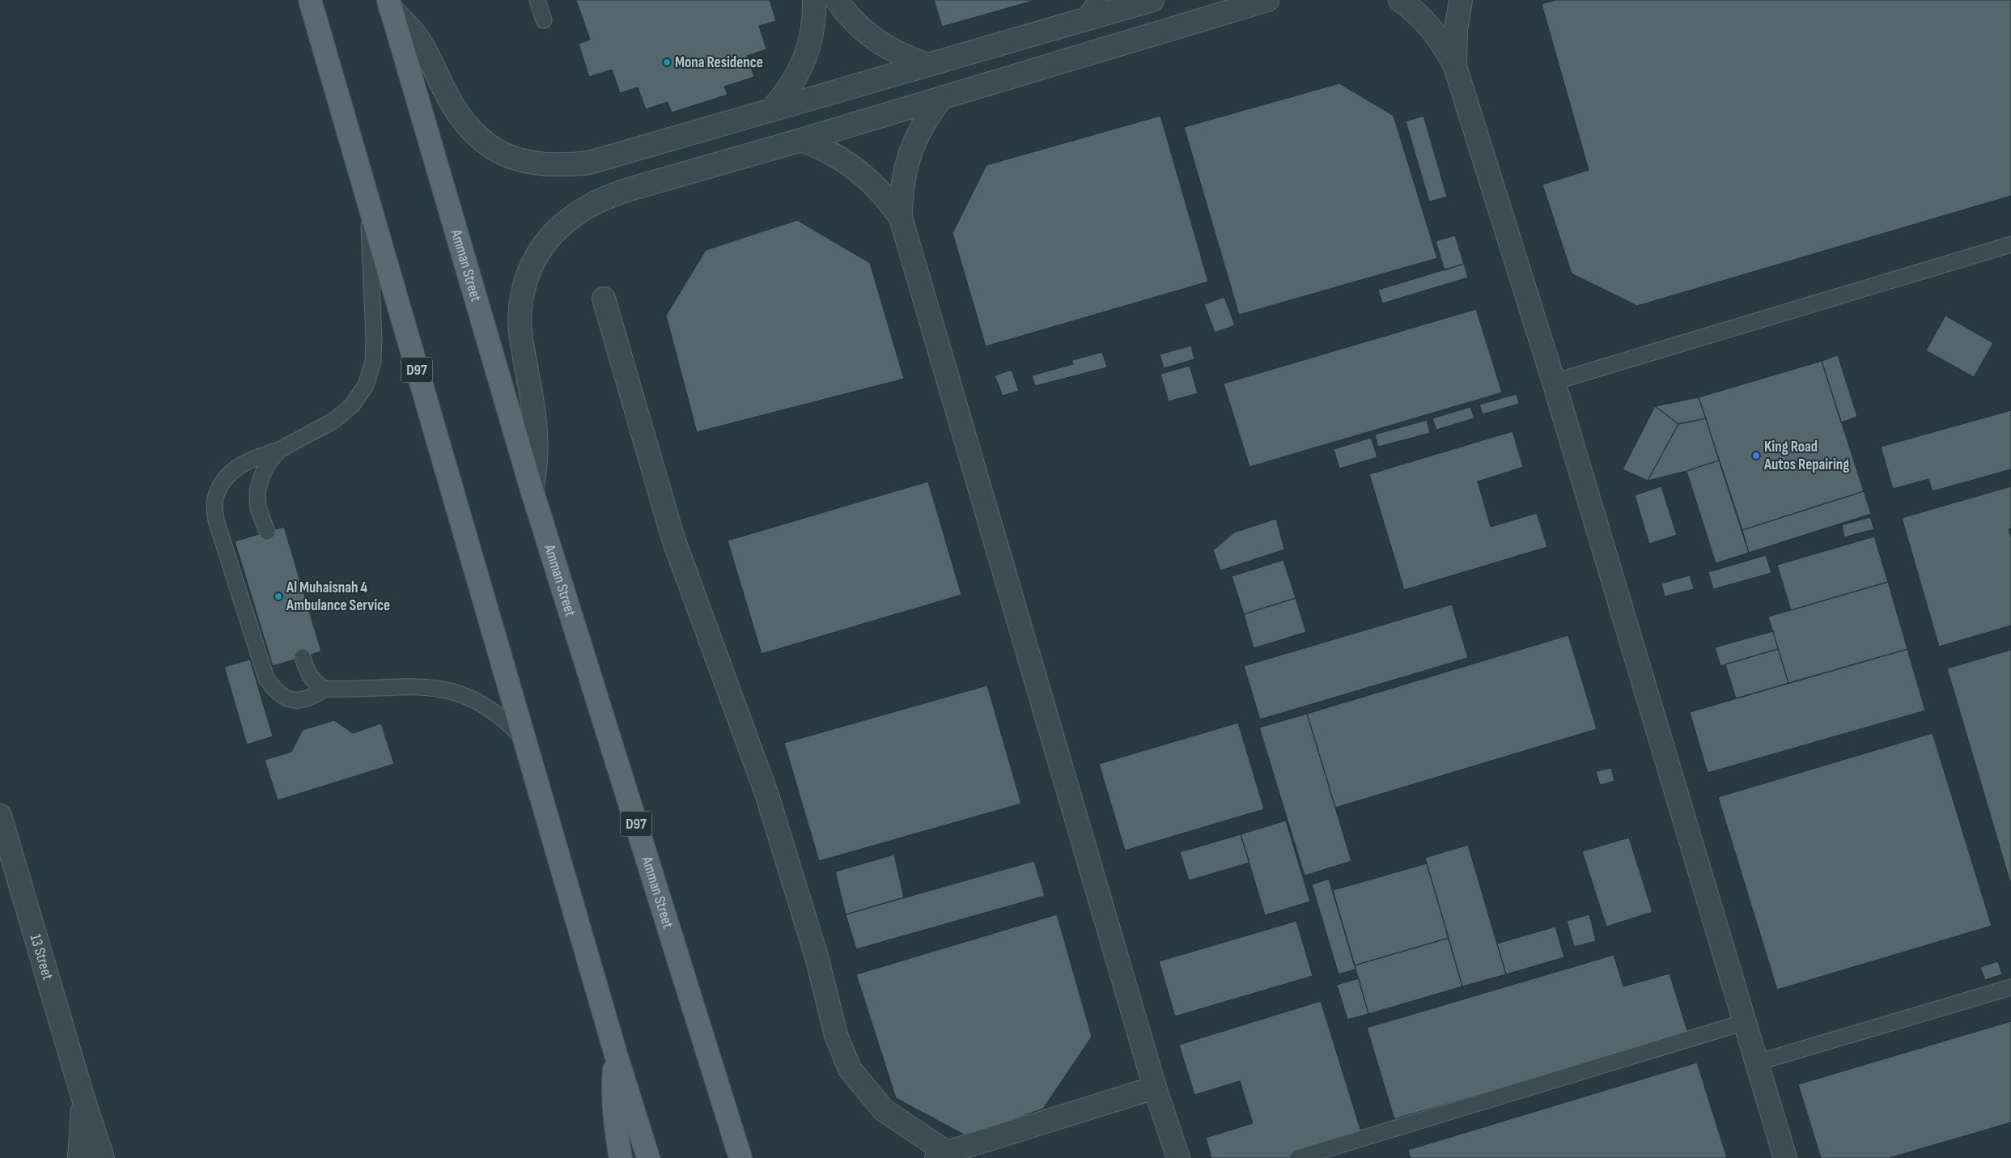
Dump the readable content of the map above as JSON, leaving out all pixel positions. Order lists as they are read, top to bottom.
{
  "streets": {
    "main road": ["Amman Street", "D97"],
    "street": ["13 Street"]
  },
  "places": ["Mona Residence", "King Road Autos Repairing", "Al Muhaisnah 4 Ambulance Service"]
}
